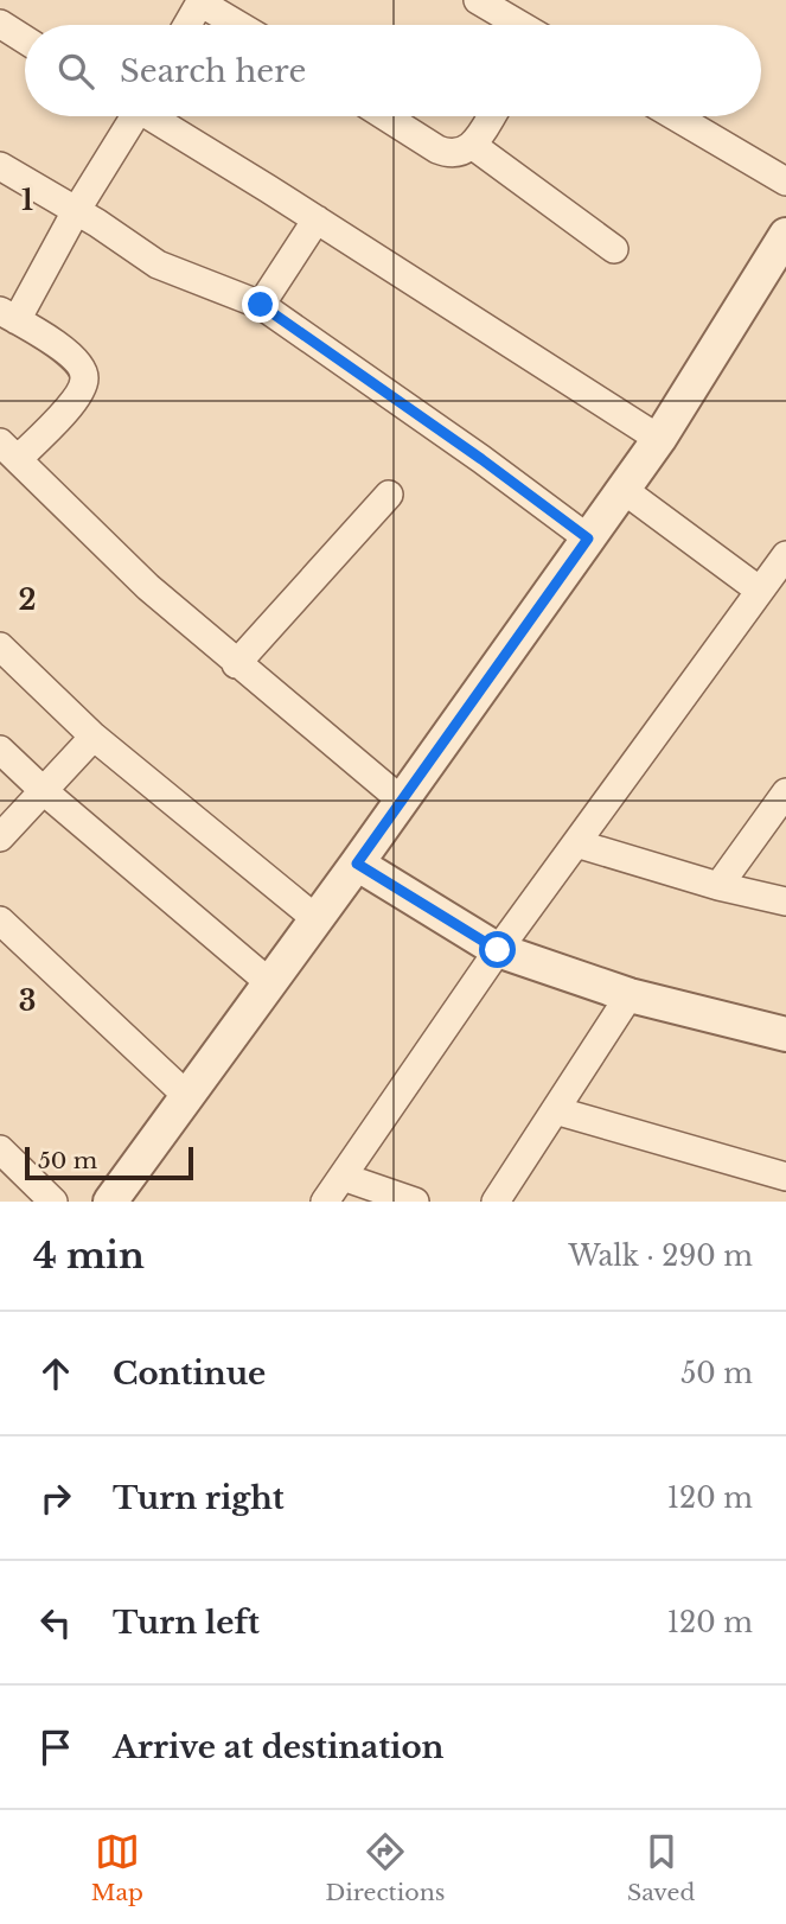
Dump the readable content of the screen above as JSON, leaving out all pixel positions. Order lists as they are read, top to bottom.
{
  "scale_bar": "50 m",
  "page": {
    "search": "Search here",
    "scale": "50 m",
    "heading": ["4 min", "Walk · 290 m"],
    "list": [
      ["Continue", "50 m"],
      ["Turn right", "120 m"],
      ["Turn left", "120 m"],
      "Arrive at destination"
    ],
    "nav": ["Map", "Directions", "Saved"]
  },
  "grid": {
    "rows": ["1", "2", "3"]
  }
}
